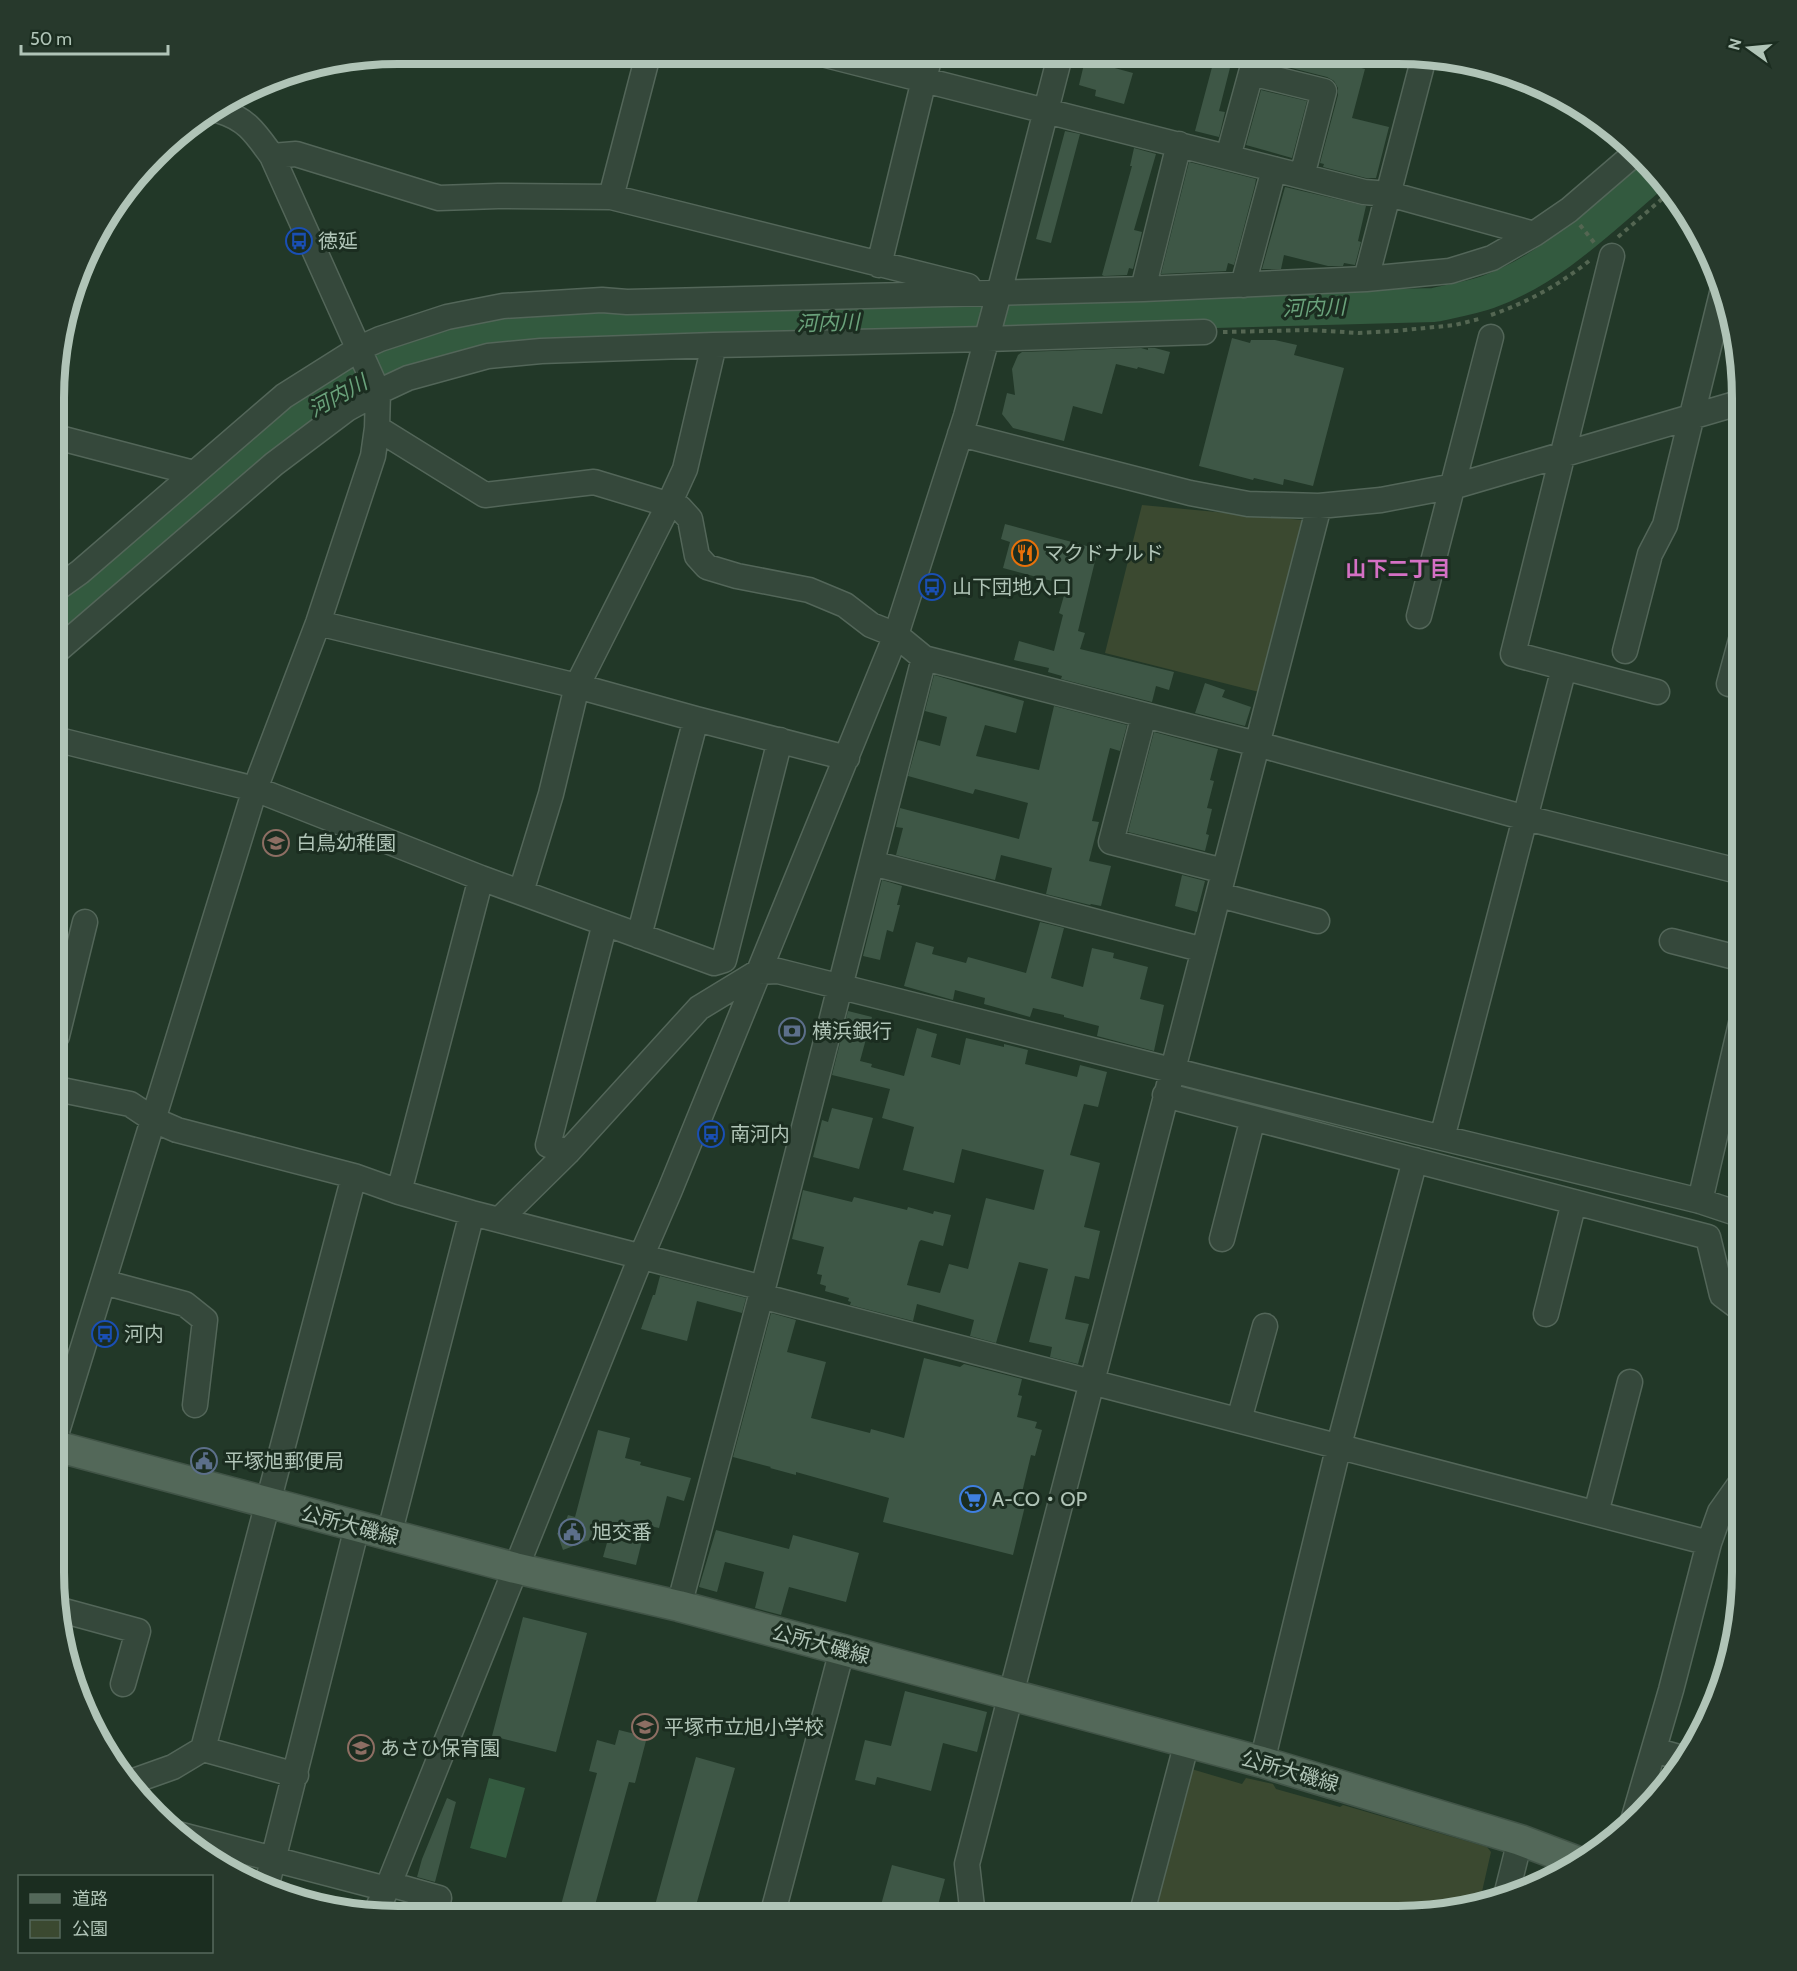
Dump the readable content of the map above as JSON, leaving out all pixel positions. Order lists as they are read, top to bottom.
{
  "streets": {
    "main road": ["公所大磯線"]
  },
  "districts": ["山下二丁目"],
  "water": ["河内川"],
  "places": {
    "bus stop": [
      "徳延",
      "山下団地入口",
      "南河内",
      "河内"
    ],
    "restaurant": ["マクドナルド"],
    "school or university": ["白鳥幼稚園", "平塚市立旭小学校", "あさひ保育園"],
    "bank": ["横浜銀行"],
    "public building": ["平塚旭郵便局", "旭交番"],
    "supermarket": ["A-CO・OP"]
  },
  "legend": ["道路", "公園"],
  "scale_bar": "50 m",
  "north": "left"
}
